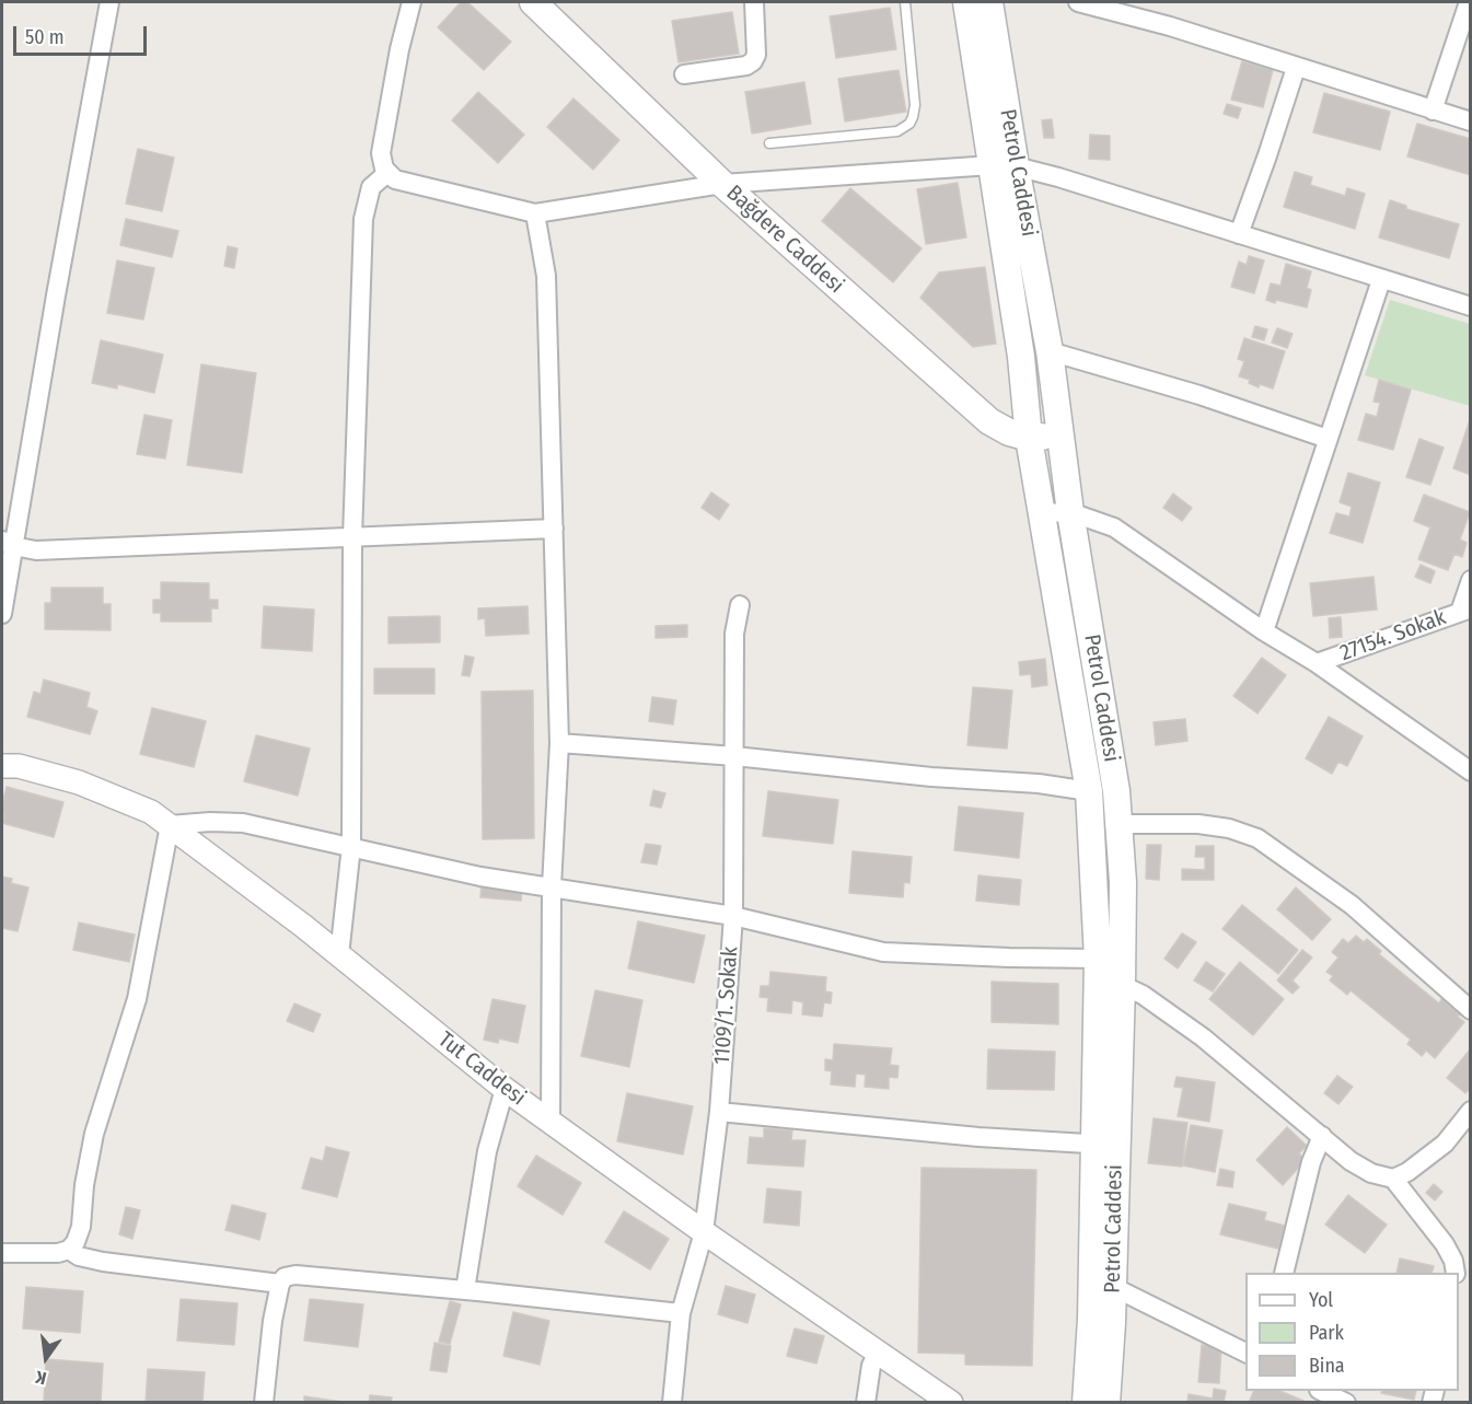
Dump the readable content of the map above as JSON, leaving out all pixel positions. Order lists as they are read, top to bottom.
{
  "streets": {
    "main road": ["Petrol Caddesi", "Bağdere Caddesi"],
    "street": ["27154. Sokak", "1109/1. Sokak", "Tut Caddesi"]
  },
  "crossings": [
    ["Petrol Caddesi", "Bağdere Caddesi"],
    ["1109/1. Sokak", "Tut Caddesi"]
  ],
  "legend": ["Yol", "Park", "Bina"],
  "scale_bar": "50 m",
  "north": "bottom"
}
